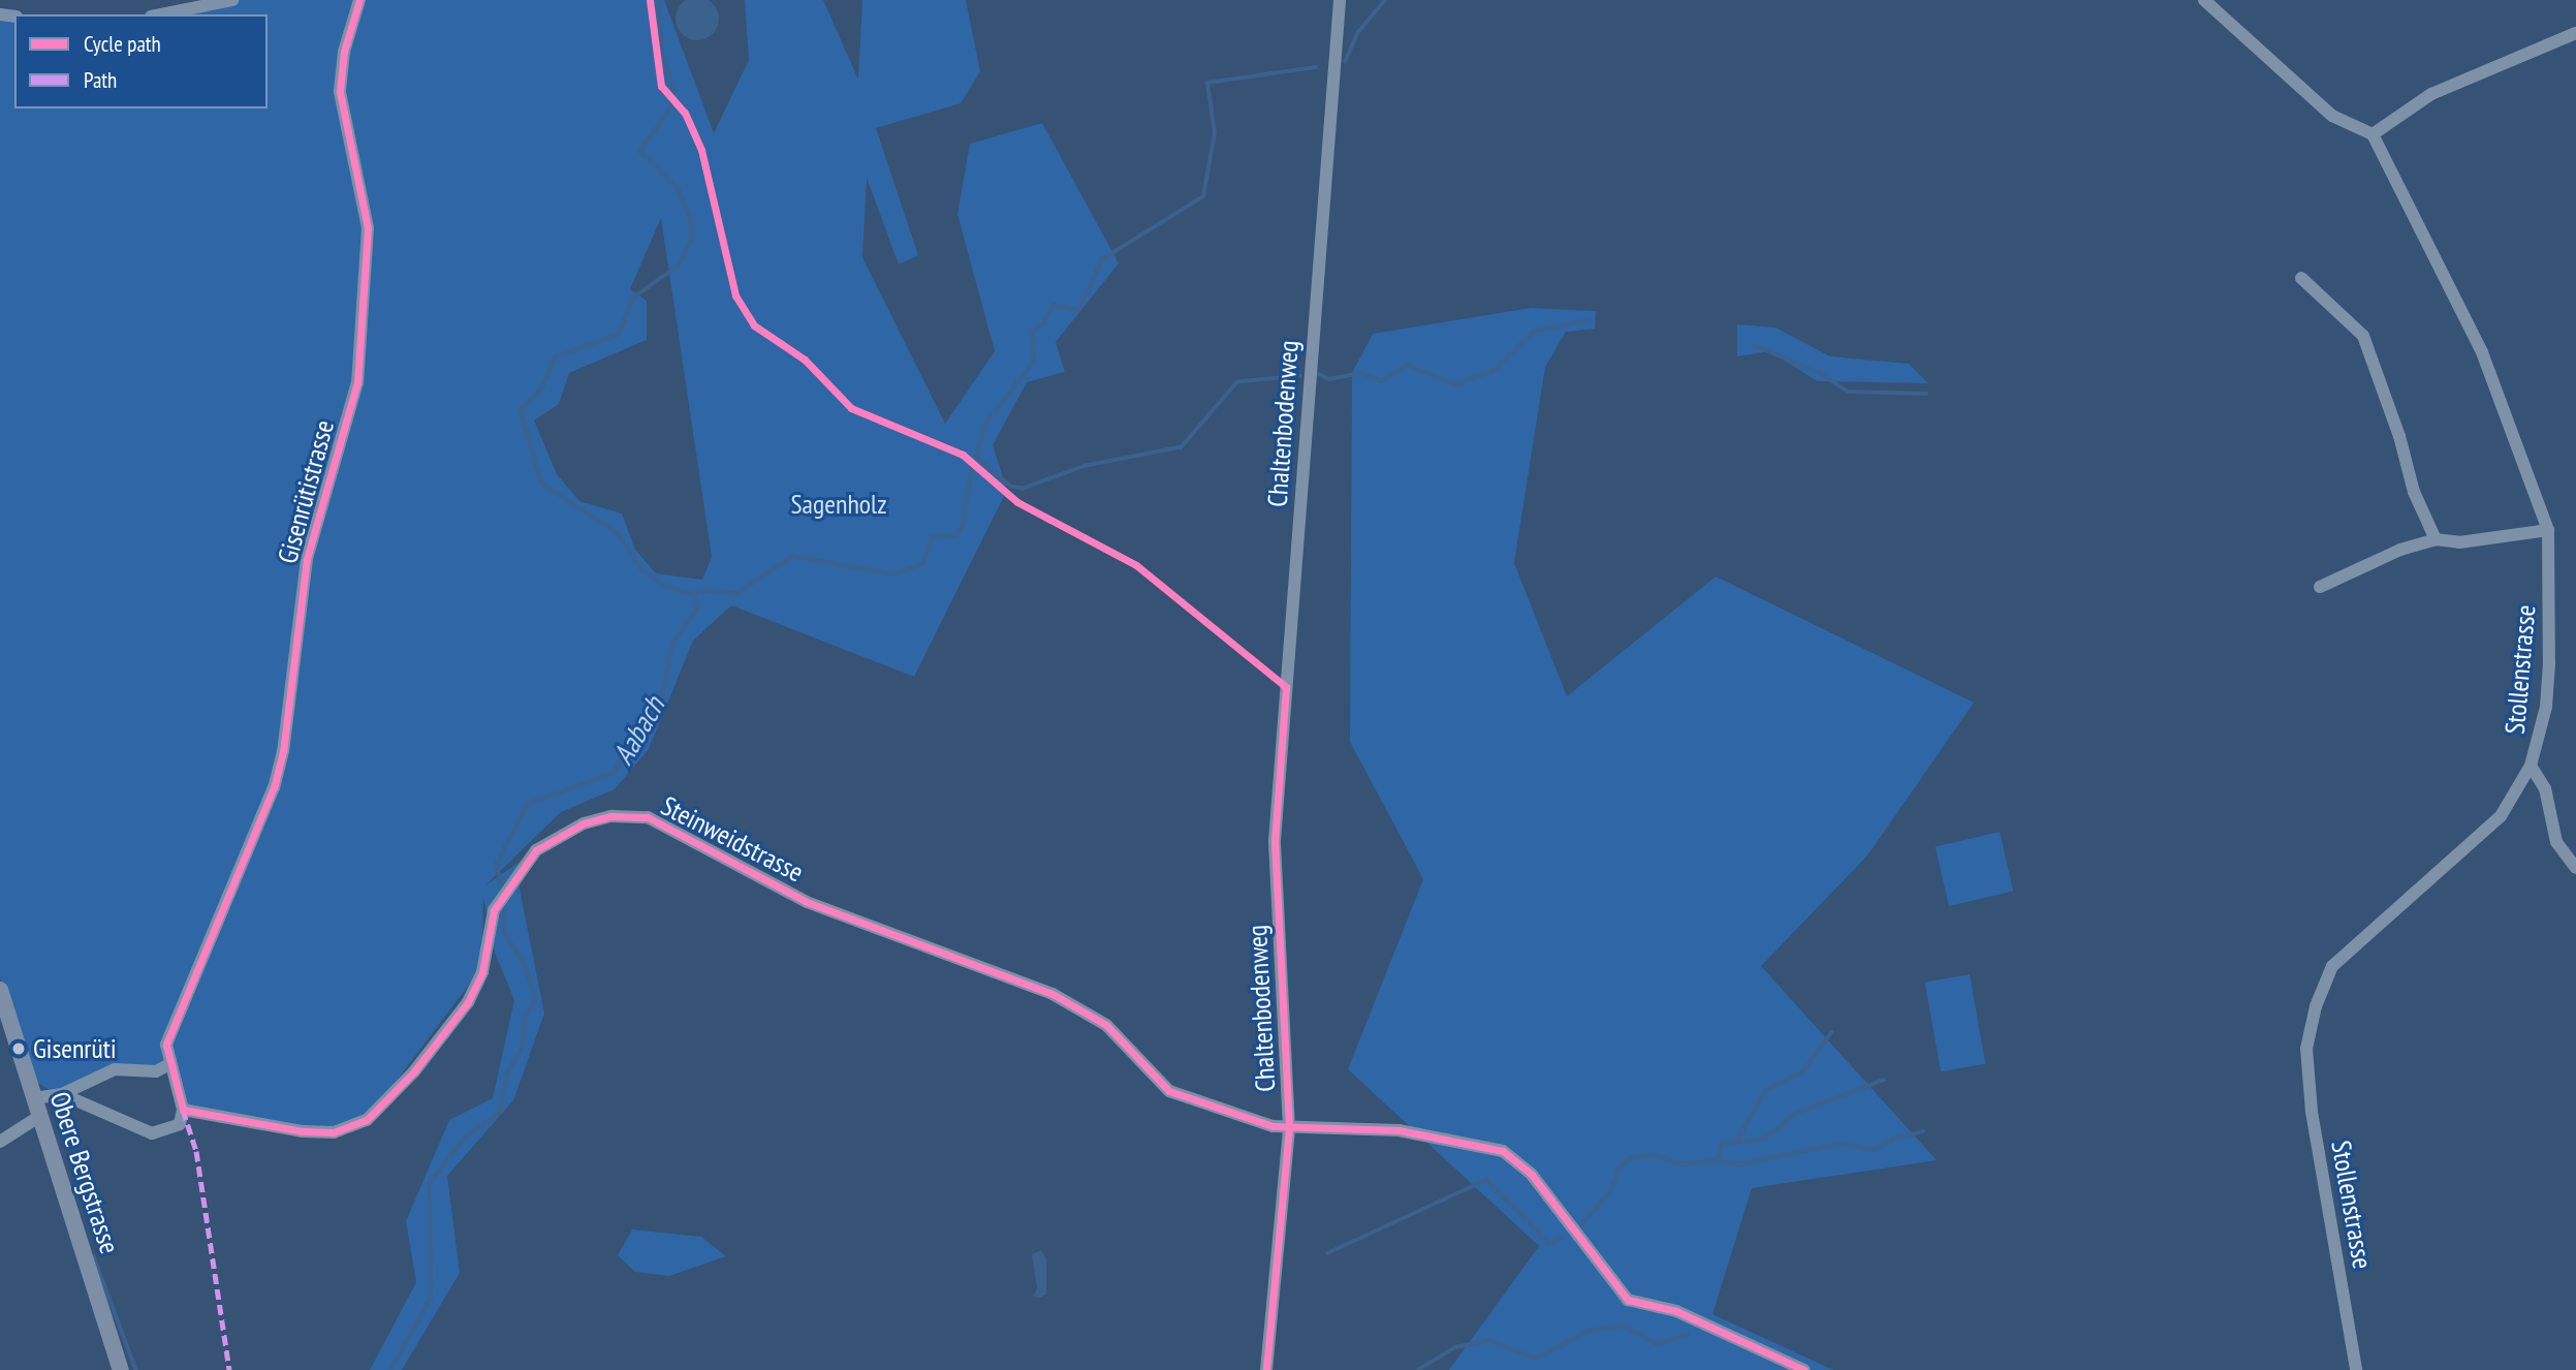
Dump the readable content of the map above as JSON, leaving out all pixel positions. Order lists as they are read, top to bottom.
{
  "streets": {
    "main road": ["Obere Bergstrasse"],
    "street": [
      "Chaltenbodenweg",
      "Gisenrütistrasse",
      "Stollenstrasse",
      "Steinweidstrasse"
    ]
  },
  "crossings": [
    ["Chaltenbodenweg", "Steinweidstrasse"]
  ],
  "water": ["Aabach"],
  "parks": ["Sagenholz"],
  "places": ["Gisenrüti"],
  "legend": ["Cycle path", "Path"]
}
